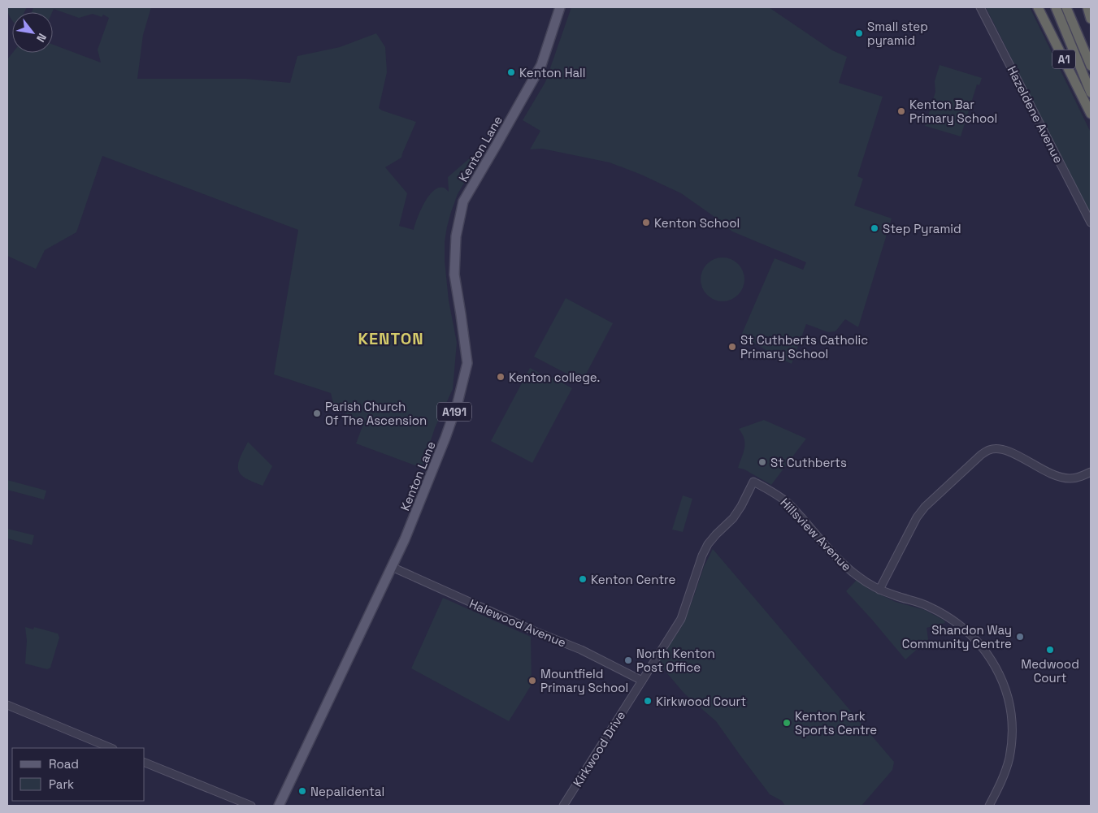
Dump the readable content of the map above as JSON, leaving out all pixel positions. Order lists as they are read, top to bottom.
{
  "streets": {
    "highway": ["A1"],
    "main road": ["Kenton Lane", "A191"],
    "street": [
      "Hazeldene Avenue",
      "Hillsview Avenue",
      "Halewood Avenue",
      "Kirkwood Drive"
    ]
  },
  "crossings": [
    ["Kenton Lane", "Halewood Avenue"],
    ["Hillsview Avenue", "Kirkwood Drive"],
    ["Halewood Avenue", "Kirkwood Drive"]
  ],
  "districts": ["KENTON"],
  "places": [
    "Small step pyramid",
    "Kenton Hall",
    "Kenton Bar Primary School",
    "Kenton School",
    "Step Pyramid",
    "St Cuthberts Catholic Primary School",
    "Kenton college.",
    "Parish Church Of The Ascension",
    "St Cuthberts",
    "Kenton Centre",
    "Shandon Way Community Centre",
    "Medwood Court",
    "North Kenton Post Office",
    "Mountfield Primary School",
    "Kirkwood Court",
    "Kenton Park Sports Centre",
    "Nepalidental"
  ],
  "legend": ["Road", "Park"],
  "north": "bottom right"
}
